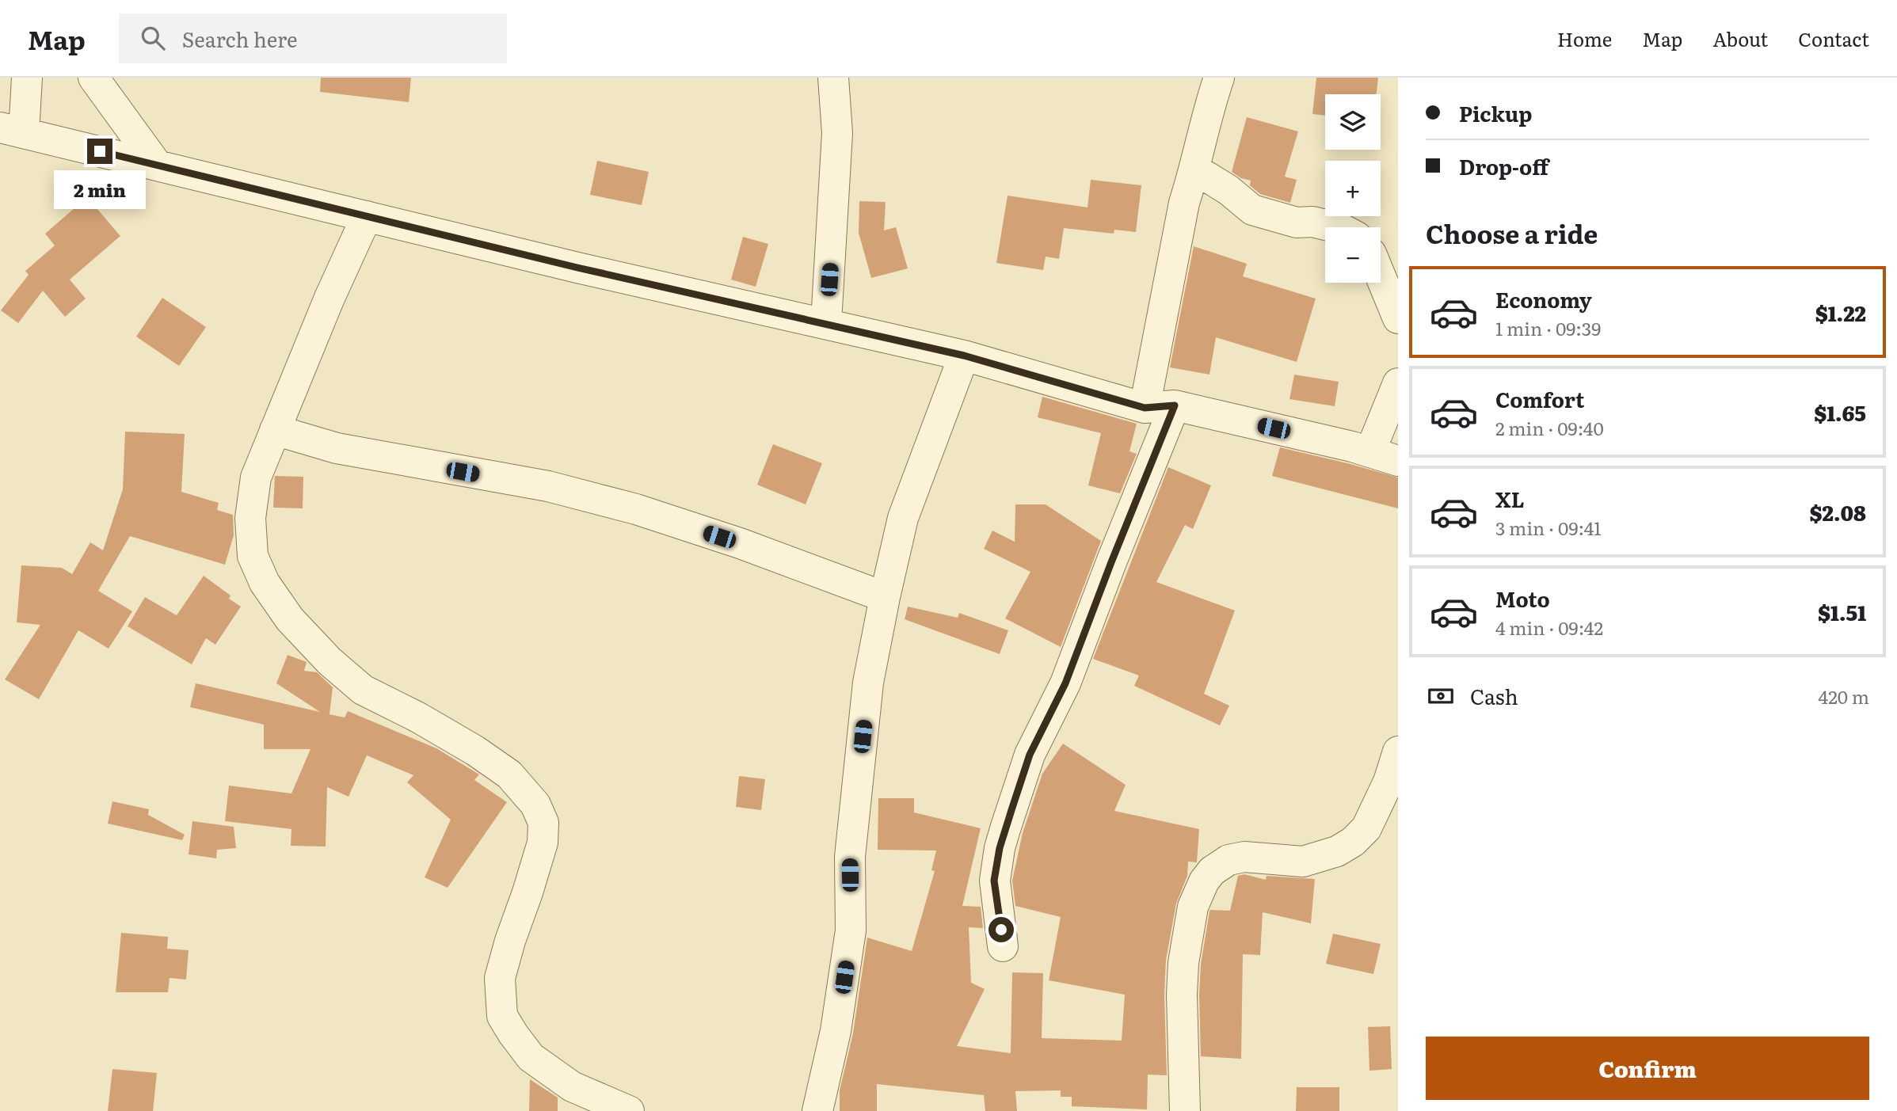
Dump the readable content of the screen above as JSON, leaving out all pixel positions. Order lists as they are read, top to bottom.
{
  "page": {
    "header": "Map",
    "search": "Search here",
    "nav": [
      "Home",
      "Map",
      "About",
      "Contact"
    ],
    "banner": ["Pickup", "Drop-off"],
    "map_buttons": ["+", "−"],
    "bubble": "2 min",
    "heading": "Choose a ride",
    "list": [
      {
        "name": "Economy",
        "note": "1 min · 09:39",
        "value": "$1.22"
      },
      {
        "name": "Comfort",
        "note": "2 min · 09:40",
        "value": "$1.65"
      },
      {
        "name": "XL",
        "note": "3 min · 09:41",
        "value": "$2.08"
      },
      {
        "name": "Moto",
        "note": "4 min · 09:42",
        "value": "$1.51"
      }
    ],
    "pay": ["Cash", "420 m"],
    "buttons": "Confirm"
  }
}
